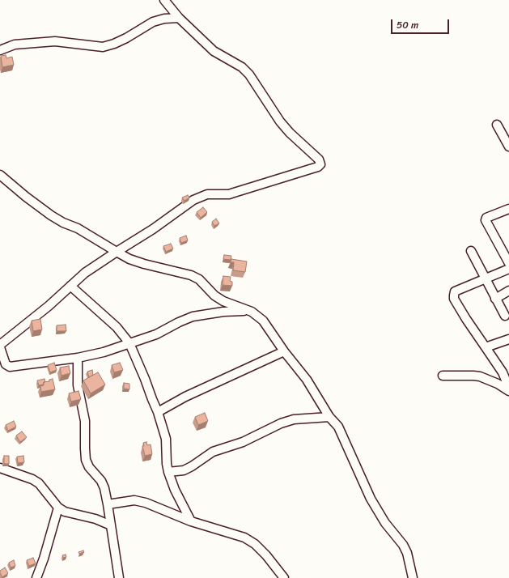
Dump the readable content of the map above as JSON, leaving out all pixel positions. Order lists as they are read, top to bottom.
{
  "scale_bar": "50 m"
}
